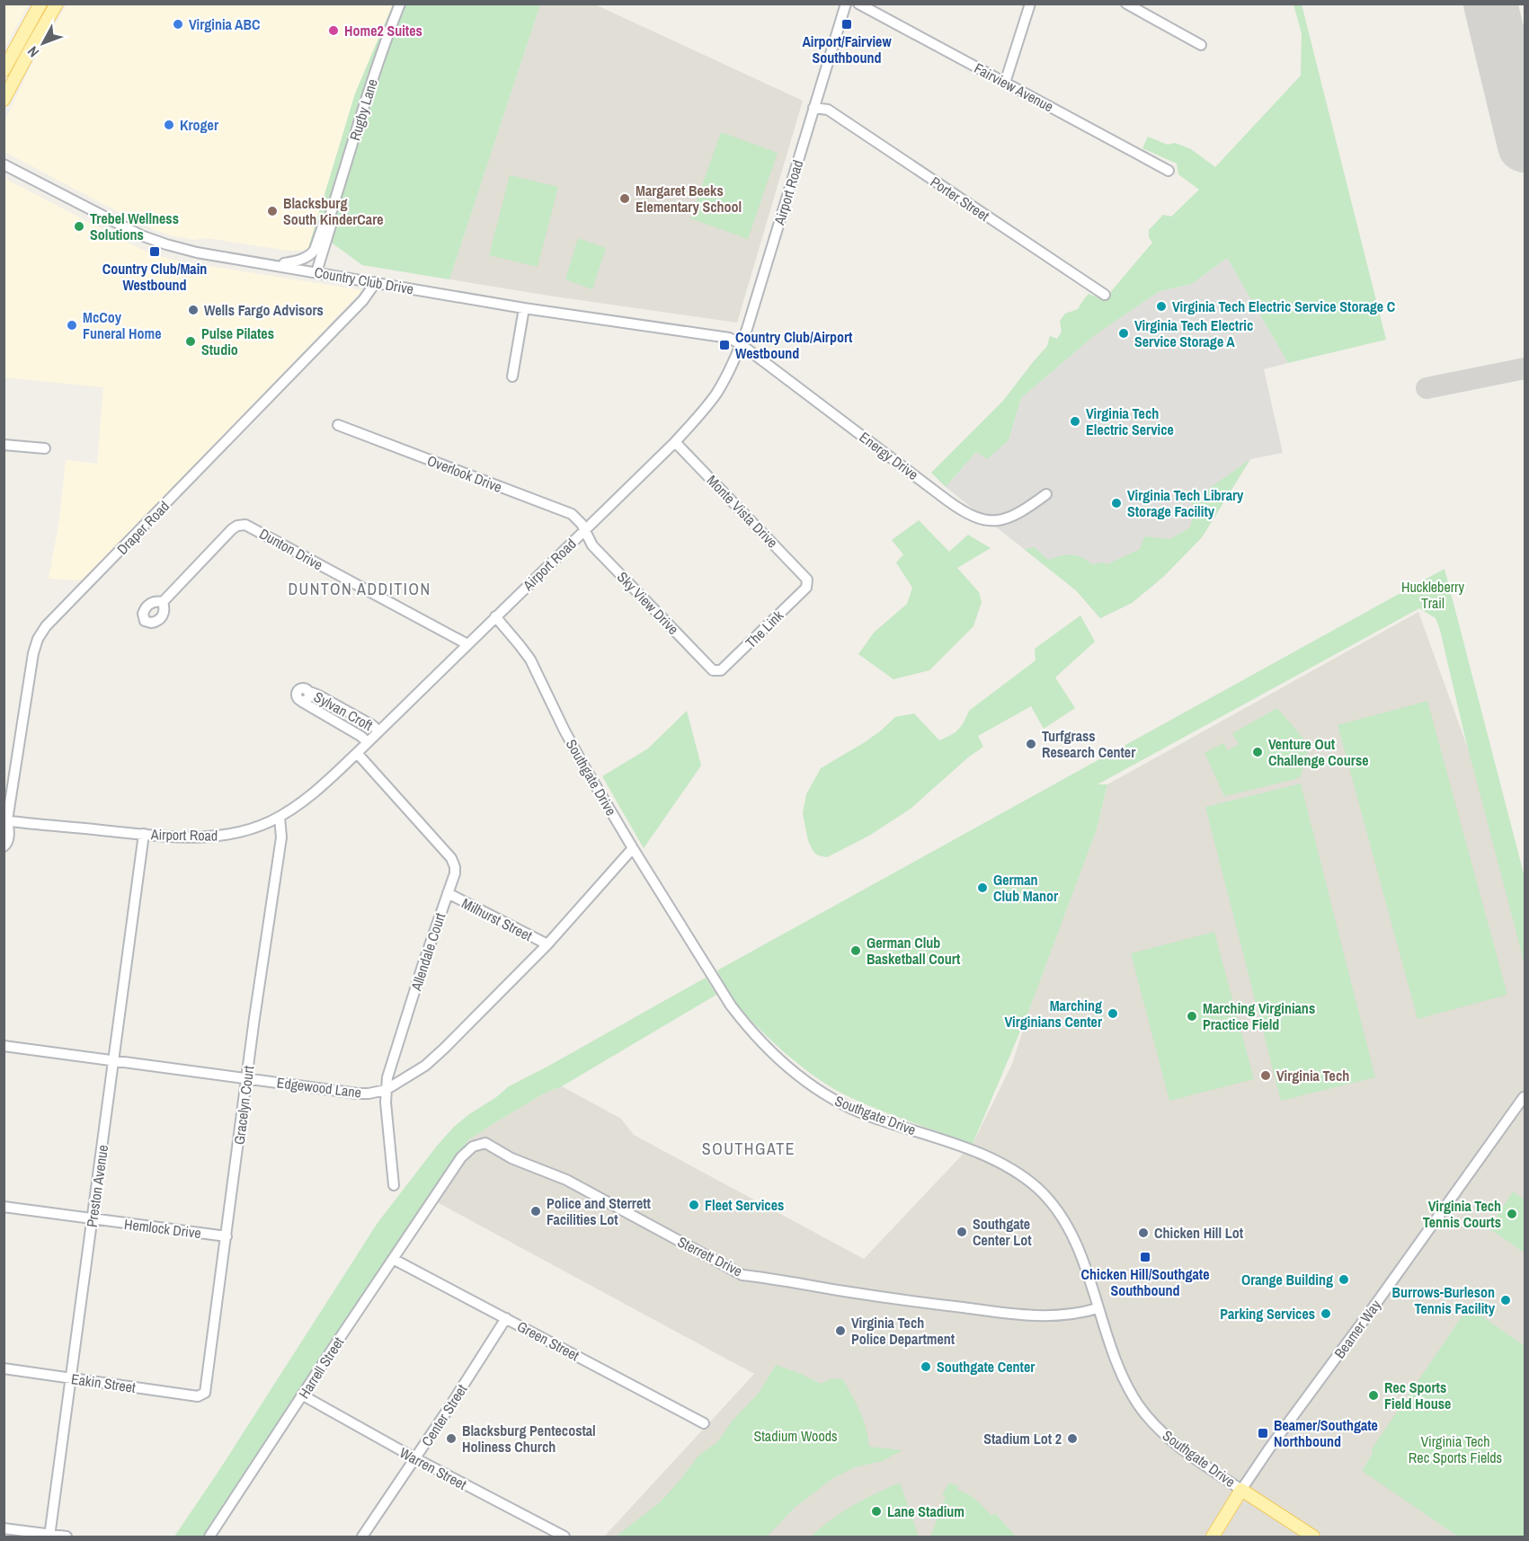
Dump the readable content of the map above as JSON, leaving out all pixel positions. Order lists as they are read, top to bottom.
{
  "streets": {
    "main road": ["Southgate Drive", "Beamer Way"],
    "street": [
      "Fairview Avenue",
      "Rugby Lane",
      "Airport Road",
      "Porter Street",
      "Country Club Drive",
      "Energy Drive",
      "Overlook Drive",
      "Monte Vista Drive",
      "Draper Road",
      "Dunton Drive",
      "Sky View Drive",
      "The Link",
      "Sylvan Croft",
      "Milhurst Street",
      "Allendale Court",
      "Edgewood Lane",
      "Gracelyn Court",
      "Preston Avenue",
      "Hemlock Drive",
      "Sterrett Drive",
      "Green Street",
      "Harrell Street",
      "Eakin Street",
      "Center Street",
      "Warren Street"
    ]
  },
  "crossings": [
    ["Rugby Lane", "Country Club Drive"],
    ["Airport Road", "Porter Street"],
    ["Airport Road", "Country Club Drive"],
    ["Airport Road", "Energy Drive"],
    ["Airport Road", "Overlook Drive"],
    ["Airport Road", "Monte Vista Drive"],
    ["Airport Road", "Draper Road"],
    ["Airport Road", "Dunton Drive"],
    ["Airport Road", "Sky View Drive"],
    ["Airport Road", "Sylvan Croft"],
    ["Airport Road", "Southgate Drive"],
    ["Airport Road", "Allendale Court"],
    ["Airport Road", "Gracelyn Court"],
    ["Airport Road", "Preston Avenue"],
    ["Country Club Drive", "Energy Drive"],
    ["Country Club Drive", "Draper Road"],
    ["Overlook Drive", "Sky View Drive"],
    ["Monte Vista Drive", "The Link"],
    ["Sky View Drive", "The Link"],
    ["Southgate Drive", "Edgewood Lane"],
    ["Southgate Drive", "Sterrett Drive"],
    ["Southgate Drive", "Beamer Way"],
    ["Milhurst Street", "Allendale Court"],
    ["Milhurst Street", "Edgewood Lane"],
    ["Allendale Court", "Edgewood Lane"],
    ["Edgewood Lane", "Gracelyn Court"],
    ["Edgewood Lane", "Preston Avenue"],
    ["Gracelyn Court", "Hemlock Drive"],
    ["Gracelyn Court", "Eakin Street"],
    ["Preston Avenue", "Hemlock Drive"],
    ["Preston Avenue", "Eakin Street"],
    ["Sterrett Drive", "Harrell Street"],
    ["Green Street", "Harrell Street"],
    ["Green Street", "Center Street"],
    ["Harrell Street", "Warren Street"],
    ["Center Street", "Warren Street"]
  ],
  "districts": ["DUNTON ADDITION", "SOUTHGATE"],
  "parks": ["Huckleberry Trail", "Stadium Woods", "Virginia Tech Rec Sports Fields"],
  "places": {
    "other": [
      "Virginia ABC",
      "Home2 Suites",
      "Kroger",
      "Margaret Beeks Elementary School",
      "Blacksburg South KinderCare",
      "Trebel Wellness Solutions",
      "Virginia Tech Electric Service Storage C",
      "Wells Fargo Advisors",
      "McCoy Funeral Home",
      "Virginia Tech Electric Service Storage A",
      "Pulse Pilates Studio",
      "Virginia Tech Electric Service",
      "Virginia Tech Library Storage Facility",
      "Turfgrass Research Center",
      "Venture Out Challenge Course",
      "German Club Manor",
      "German Club Basketball Court",
      "Marching Virginians Center",
      "Marching Virginians Practice Field",
      "Virginia Tech",
      "Fleet Services",
      "Police and Sterrett Facilities Lot",
      "Virginia Tech Tennis Courts",
      "Southgate Center Lot",
      "Chicken Hill Lot",
      "Orange Building",
      "Burrows-Burleson Tennis Facility",
      "Parking Services",
      "Virginia Tech Police Department",
      "Southgate Center",
      "Rec Sports Field House",
      "Blacksburg Pentecostal Holiness Church",
      "Stadium Lot 2",
      "Lane Stadium"
    ],
    "transit": [
      "Airport/Fairview Southbound",
      "Country Club/Main Westbound",
      "Country Club/Airport Westbound",
      "Chicken Hill/Southgate Southbound",
      "Beamer/Southgate Northbound"
    ]
  },
  "north": "bottom left"
}
